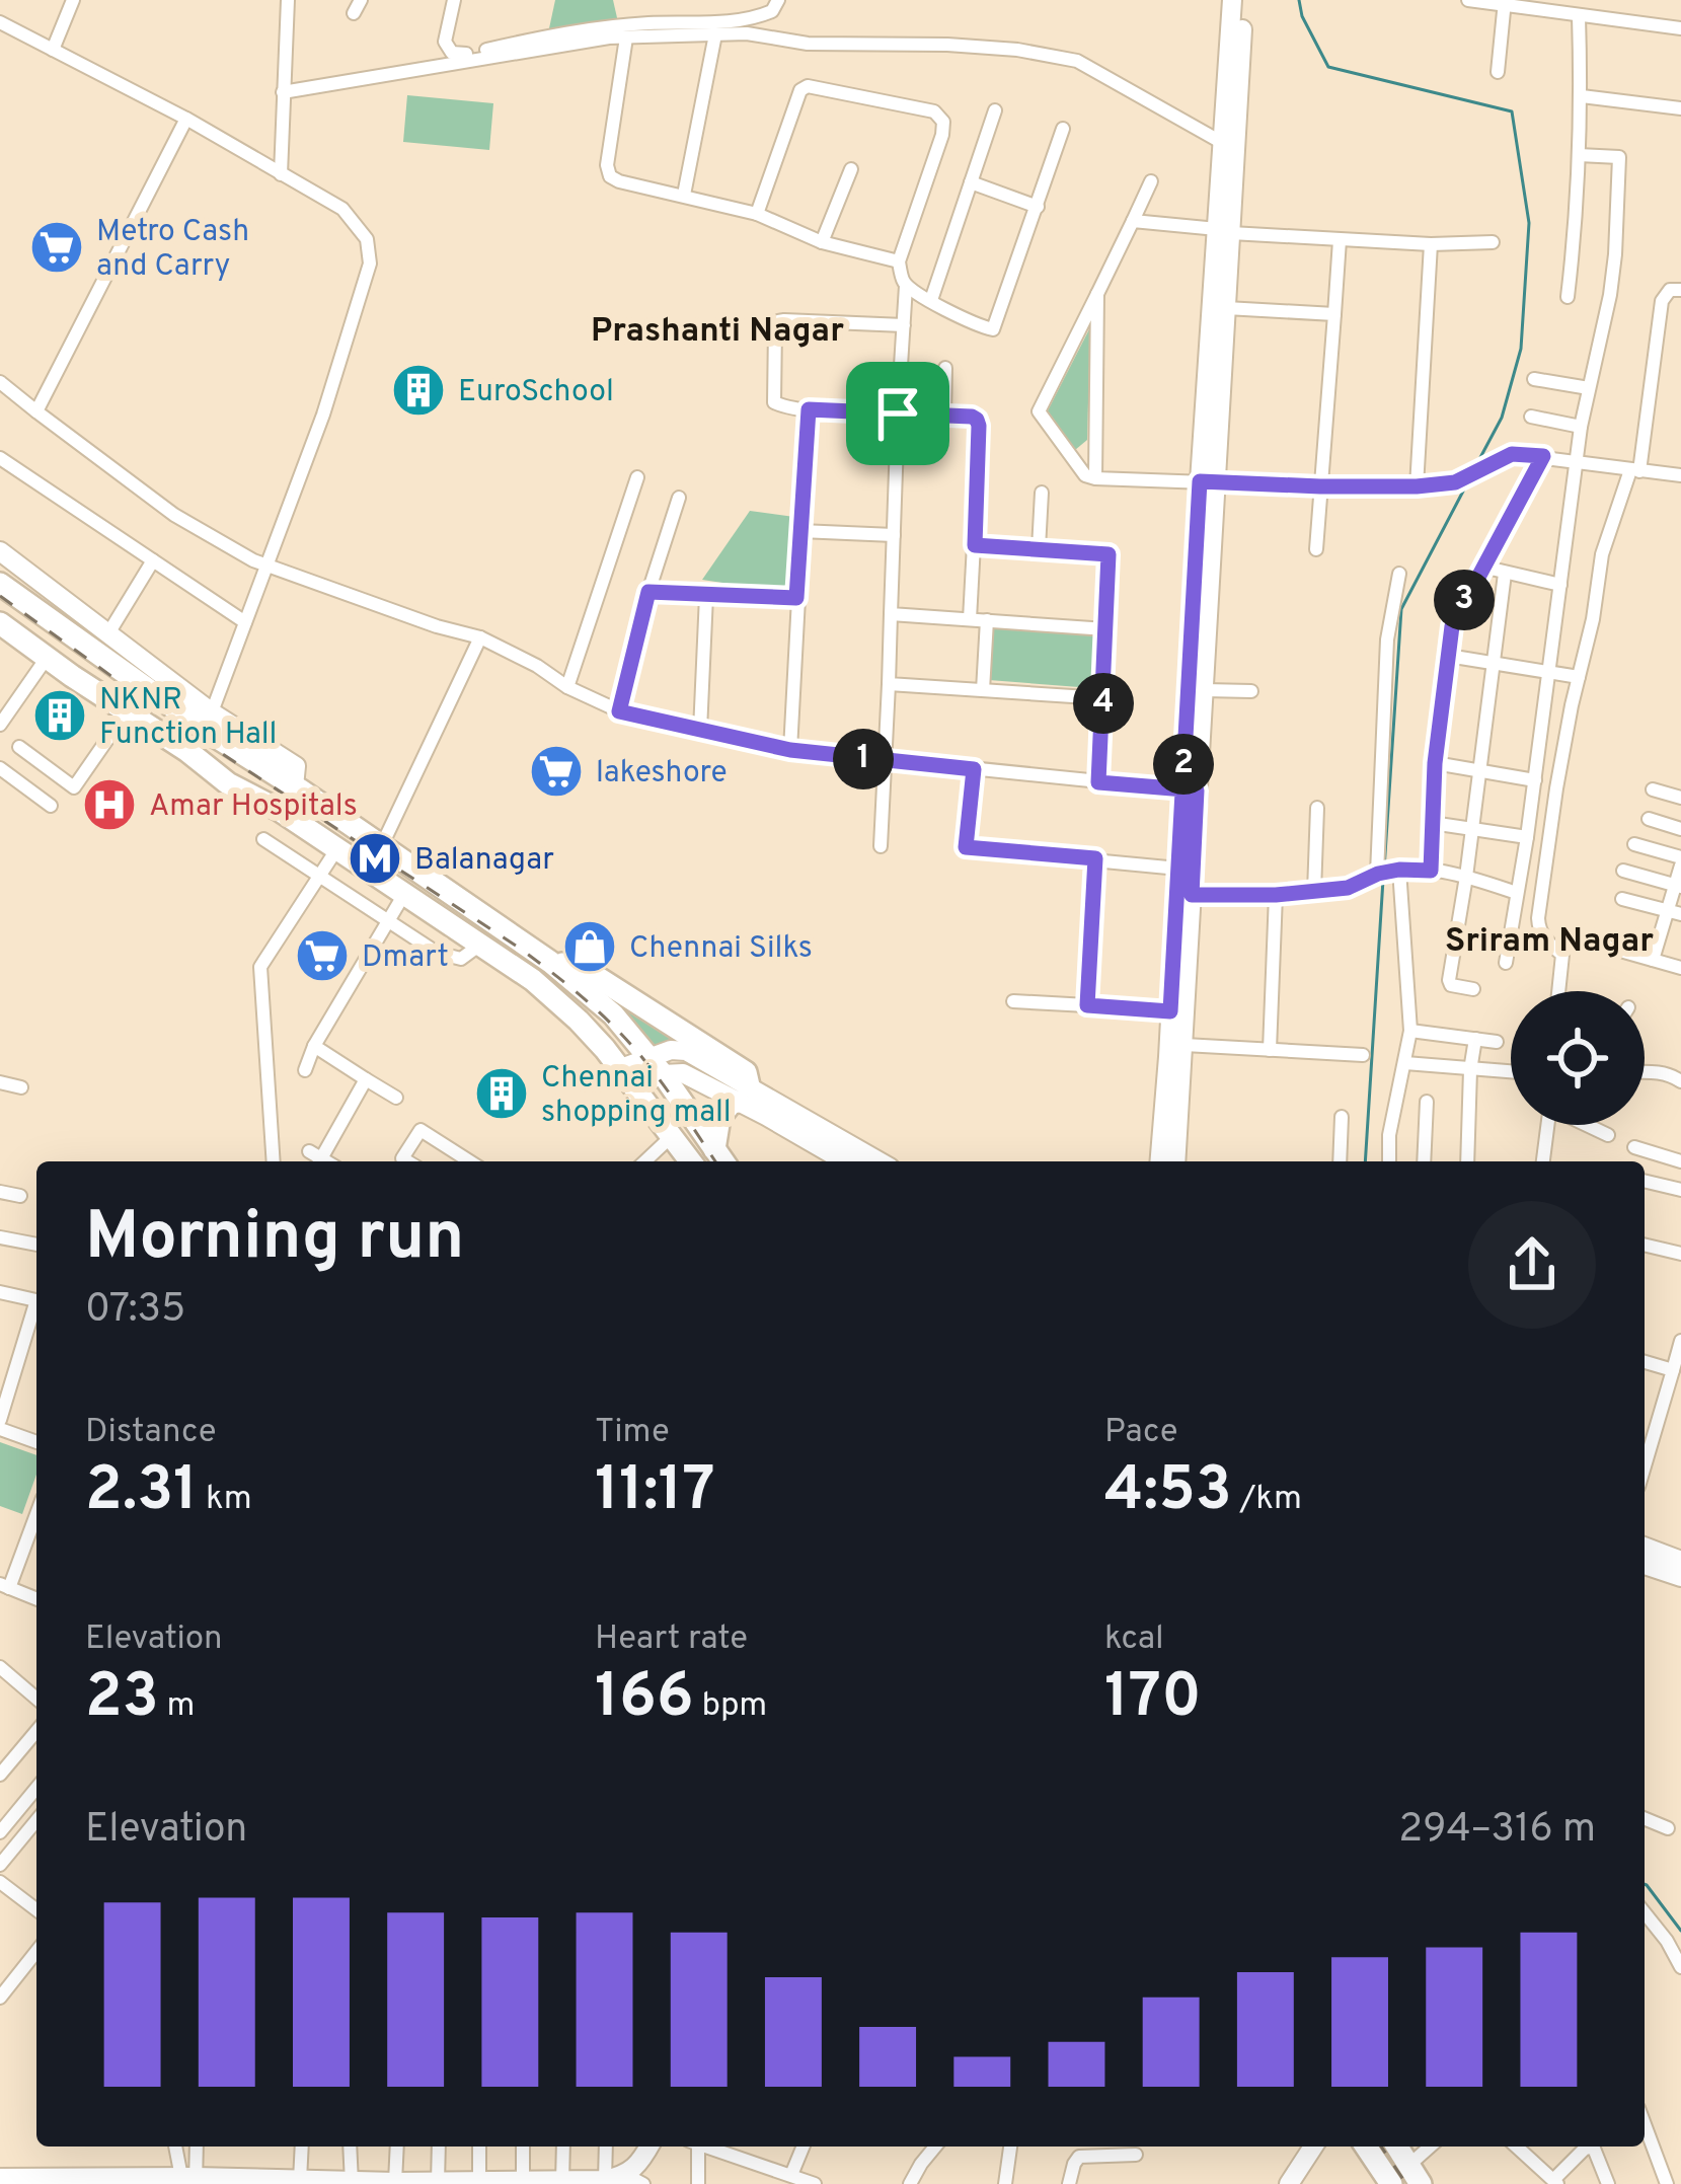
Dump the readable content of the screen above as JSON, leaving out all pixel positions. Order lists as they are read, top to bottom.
{
  "districts": ["Prashanti Nagar", "Sriram Nagar"],
  "places": {
    "supermarket": ["Metro Cash and Carry", "lakeshore", "Dmart"],
    "building": ["EuroSchool", "NKNR Function Hall", "Chennai shopping mall"],
    "hospital": ["Amar Hospitals"],
    "metro station": ["Balanagar"],
    "shop": ["Chennai Silks"]
  },
  "page": {
    "pins": [
      "3",
      "4",
      "1",
      "2"
    ],
    "heading": ["Morning run", "07:35"],
    "stats": [
      ["Distance", "2.31 km"],
      ["Time", "11:17"],
      ["Pace", "4:53 /km"],
      ["Elevation", "23 m"],
      ["Heart rate", "166 bpm"],
      ["kcal", "170"]
    ],
    "chart": ["Elevation", "294–316 m"]
  }
}
